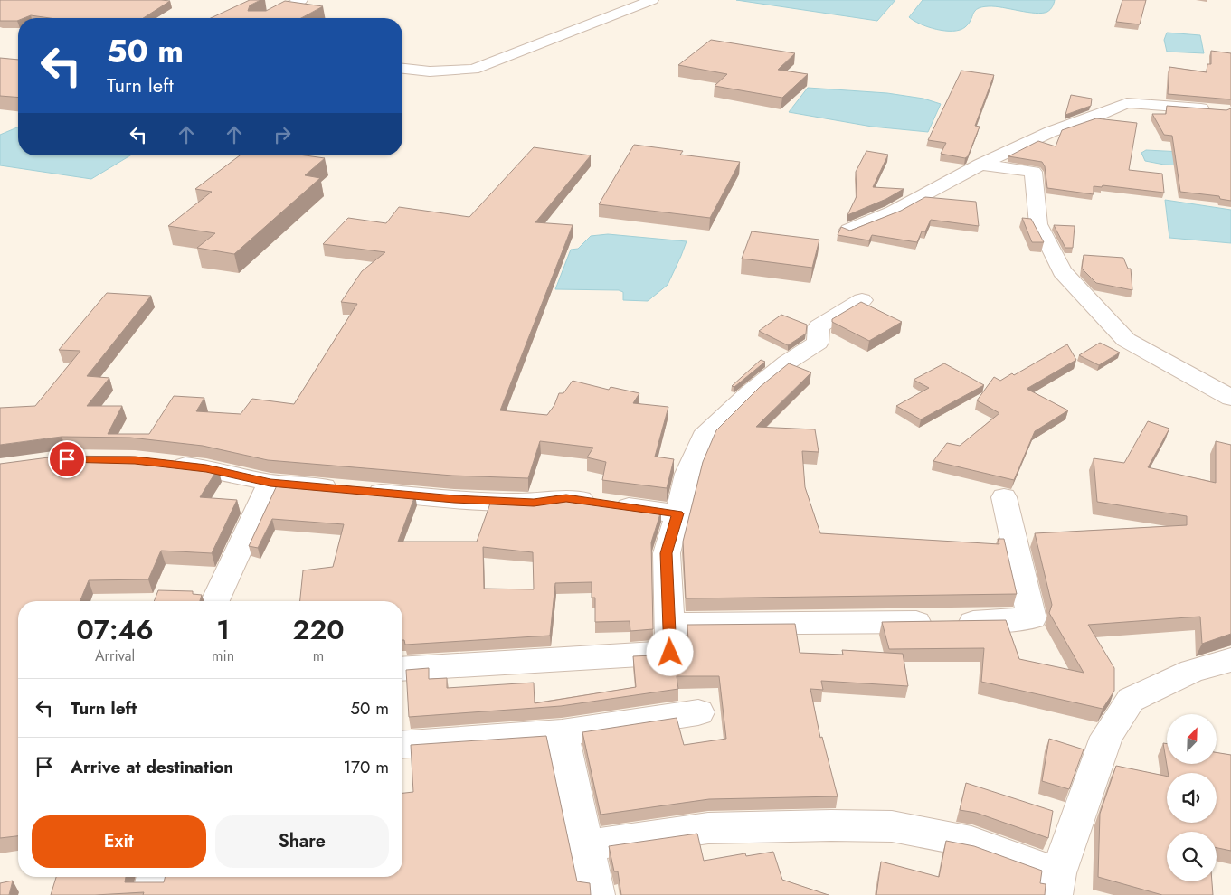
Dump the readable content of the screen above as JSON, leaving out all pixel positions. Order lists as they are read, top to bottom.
{
  "north": "top right",
  "page": {
    "turn": ["50 m", "Turn left"],
    "eta": [
      "07:46",
      "Arrival",
      "1",
      "min",
      "220",
      "m"
    ],
    "list": [
      {
        "name": "Turn left",
        "value": "50 m"
      },
      {
        "name": "Arrive at destination",
        "value": "170 m"
      }
    ],
    "buttons": ["Exit", "Share"]
  }
}
